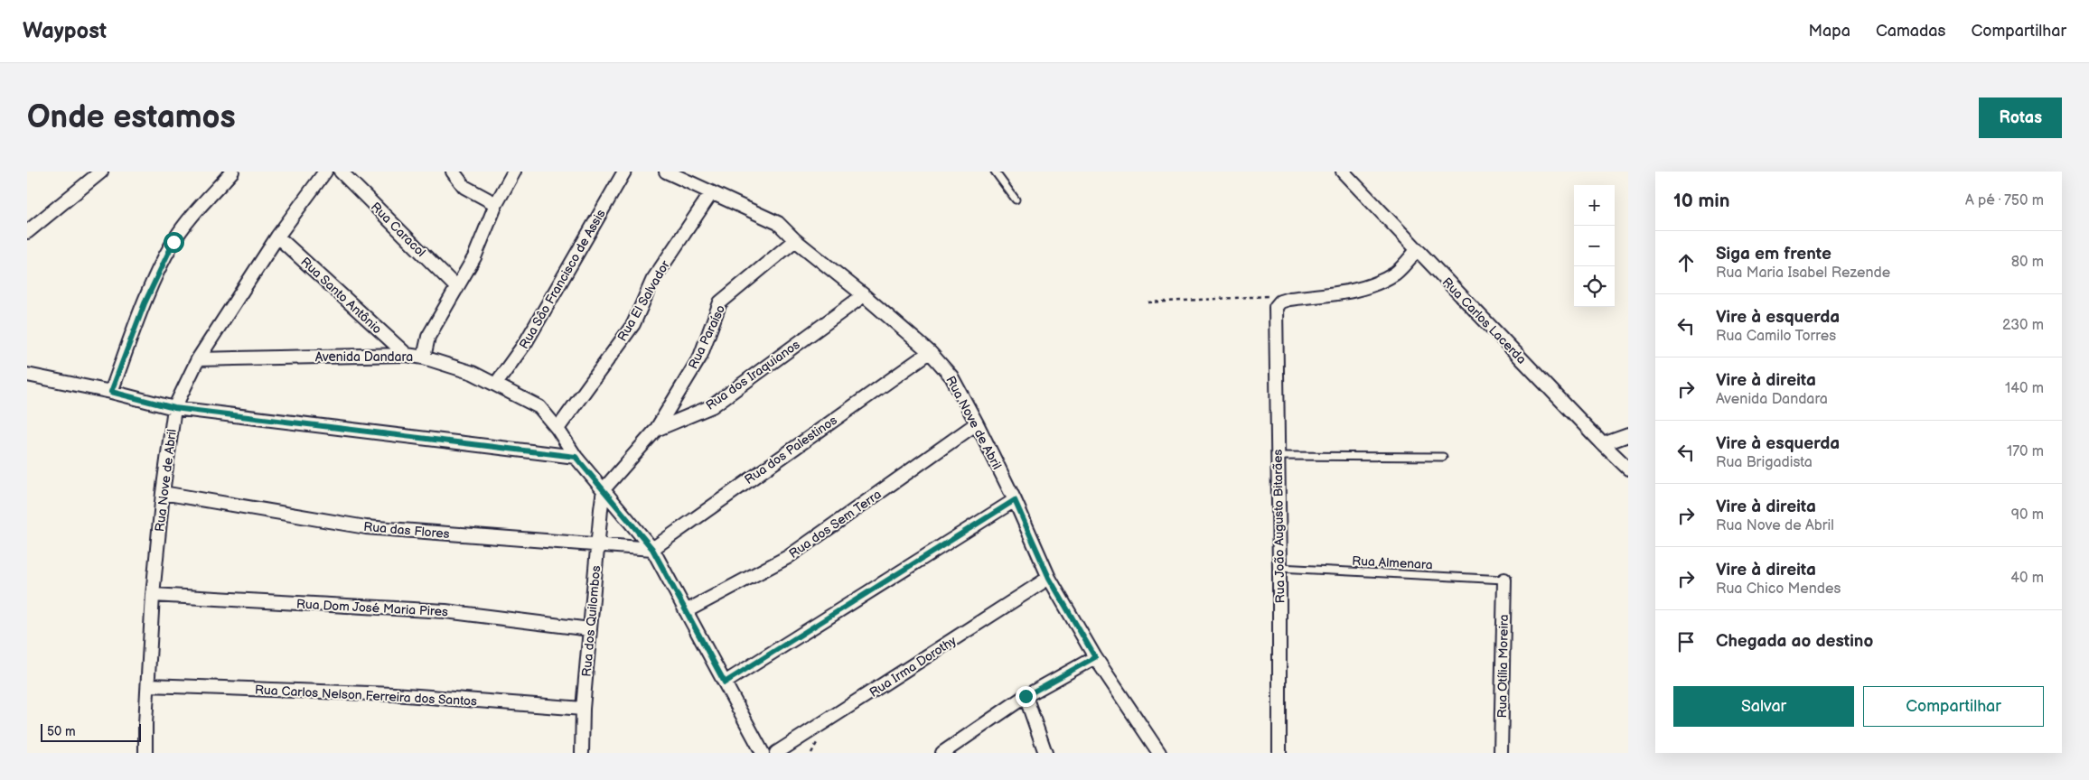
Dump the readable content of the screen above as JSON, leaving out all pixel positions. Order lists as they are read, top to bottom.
{
  "streets": {
    "street": [
      "Rua Caracol",
      "Rua Sâo Francisco de Assis",
      "Rua Santo Antônio",
      "Rua El Salvador",
      "Rua Carlos Lacerda",
      "Rua Paraíso",
      "Avenida Dandara",
      "Rua dos Iraquianos",
      "Rua Nove de Abril",
      "Rua dos Palestinos",
      "Rua dos Sem Terra",
      "Rua João Augusto Bitarães",
      "Rua das Flores",
      "Rua Dom José Maria Pires",
      "Rua dos Quilombos",
      "Rua Irma Dorothy",
      "Rua Otília Moreira",
      "Rua Carlos Nelson Ferreira dos Santos"
    ],
    "lane": ["Rua Almenara"]
  },
  "crossings": [
    ["Rua Sâo Francisco de Assis", "Avenida Dandara"],
    ["Rua Santo Antônio", "Avenida Dandara"],
    ["Rua Santo Antônio", "Rua Nove de Abril"],
    ["Rua El Salvador", "Avenida Dandara"],
    ["Rua El Salvador", "Rua Nove de Abril"],
    ["Rua Paraíso", "Rua dos Iraquianos"],
    ["Rua Paraíso", "Rua Nove de Abril"],
    ["Avenida Dandara", "Rua dos Iraquianos"],
    ["Avenida Dandara", "Rua Nove de Abril"],
    ["Avenida Dandara", "Rua dos Palestinos"],
    ["Avenida Dandara", "Rua dos Sem Terra"],
    ["Avenida Dandara", "Rua das Flores"],
    ["Avenida Dandara", "Rua dos Quilombos"],
    ["Rua dos Iraquianos", "Rua Nove de Abril"],
    ["Rua dos Iraquianos", "Rua dos Quilombos"],
    ["Rua Nove de Abril", "Rua dos Palestinos"],
    ["Rua Nove de Abril", "Rua dos Sem Terra"],
    ["Rua Nove de Abril", "Rua das Flores"],
    ["Rua Nove de Abril", "Rua Dom José Maria Pires"],
    ["Rua Nove de Abril", "Rua Irma Dorothy"],
    ["Rua Nove de Abril", "Rua Carlos Nelson Ferreira dos Santos"],
    ["Rua dos Palestinos", "Rua das Flores"],
    ["Rua João Augusto Bitarães", "Rua Almenara"],
    ["Rua das Flores", "Rua dos Quilombos"],
    ["Rua Almenara", "Rua Otília Moreira"],
    ["Rua Dom José Maria Pires", "Rua dos Quilombos"],
    ["Rua dos Quilombos", "Rua Carlos Nelson Ferreira dos Santos"]
  ],
  "scale_bar": "50 m",
  "page": {
    "header": "Waypost",
    "nav": ["Mapa", "Camadas", "Compartilhar"],
    "buttons": [
      "Rotas",
      ["Salvar", "Compartilhar"]
    ],
    "title": "Onde estamos",
    "heading": ["10 min", "A pé · 750 m"],
    "map_buttons": ["+", "−"],
    "list": [
      ["Siga em frente", "Rua Maria Isabel Rezende", "80 m"],
      ["Vire à esquerda", "Rua Camilo Torres", "230 m"],
      ["Vire à direita", "Avenida Dandara", "140 m"],
      ["Vire à esquerda", "Rua Brigadista", "170 m"],
      ["Vire à direita", "Rua Nove de Abril", "90 m"],
      ["Vire à direita", "Rua Chico Mendes", "40 m"],
      "Chegada ao destino"
    ],
    "scale": "50 m"
  }
}
